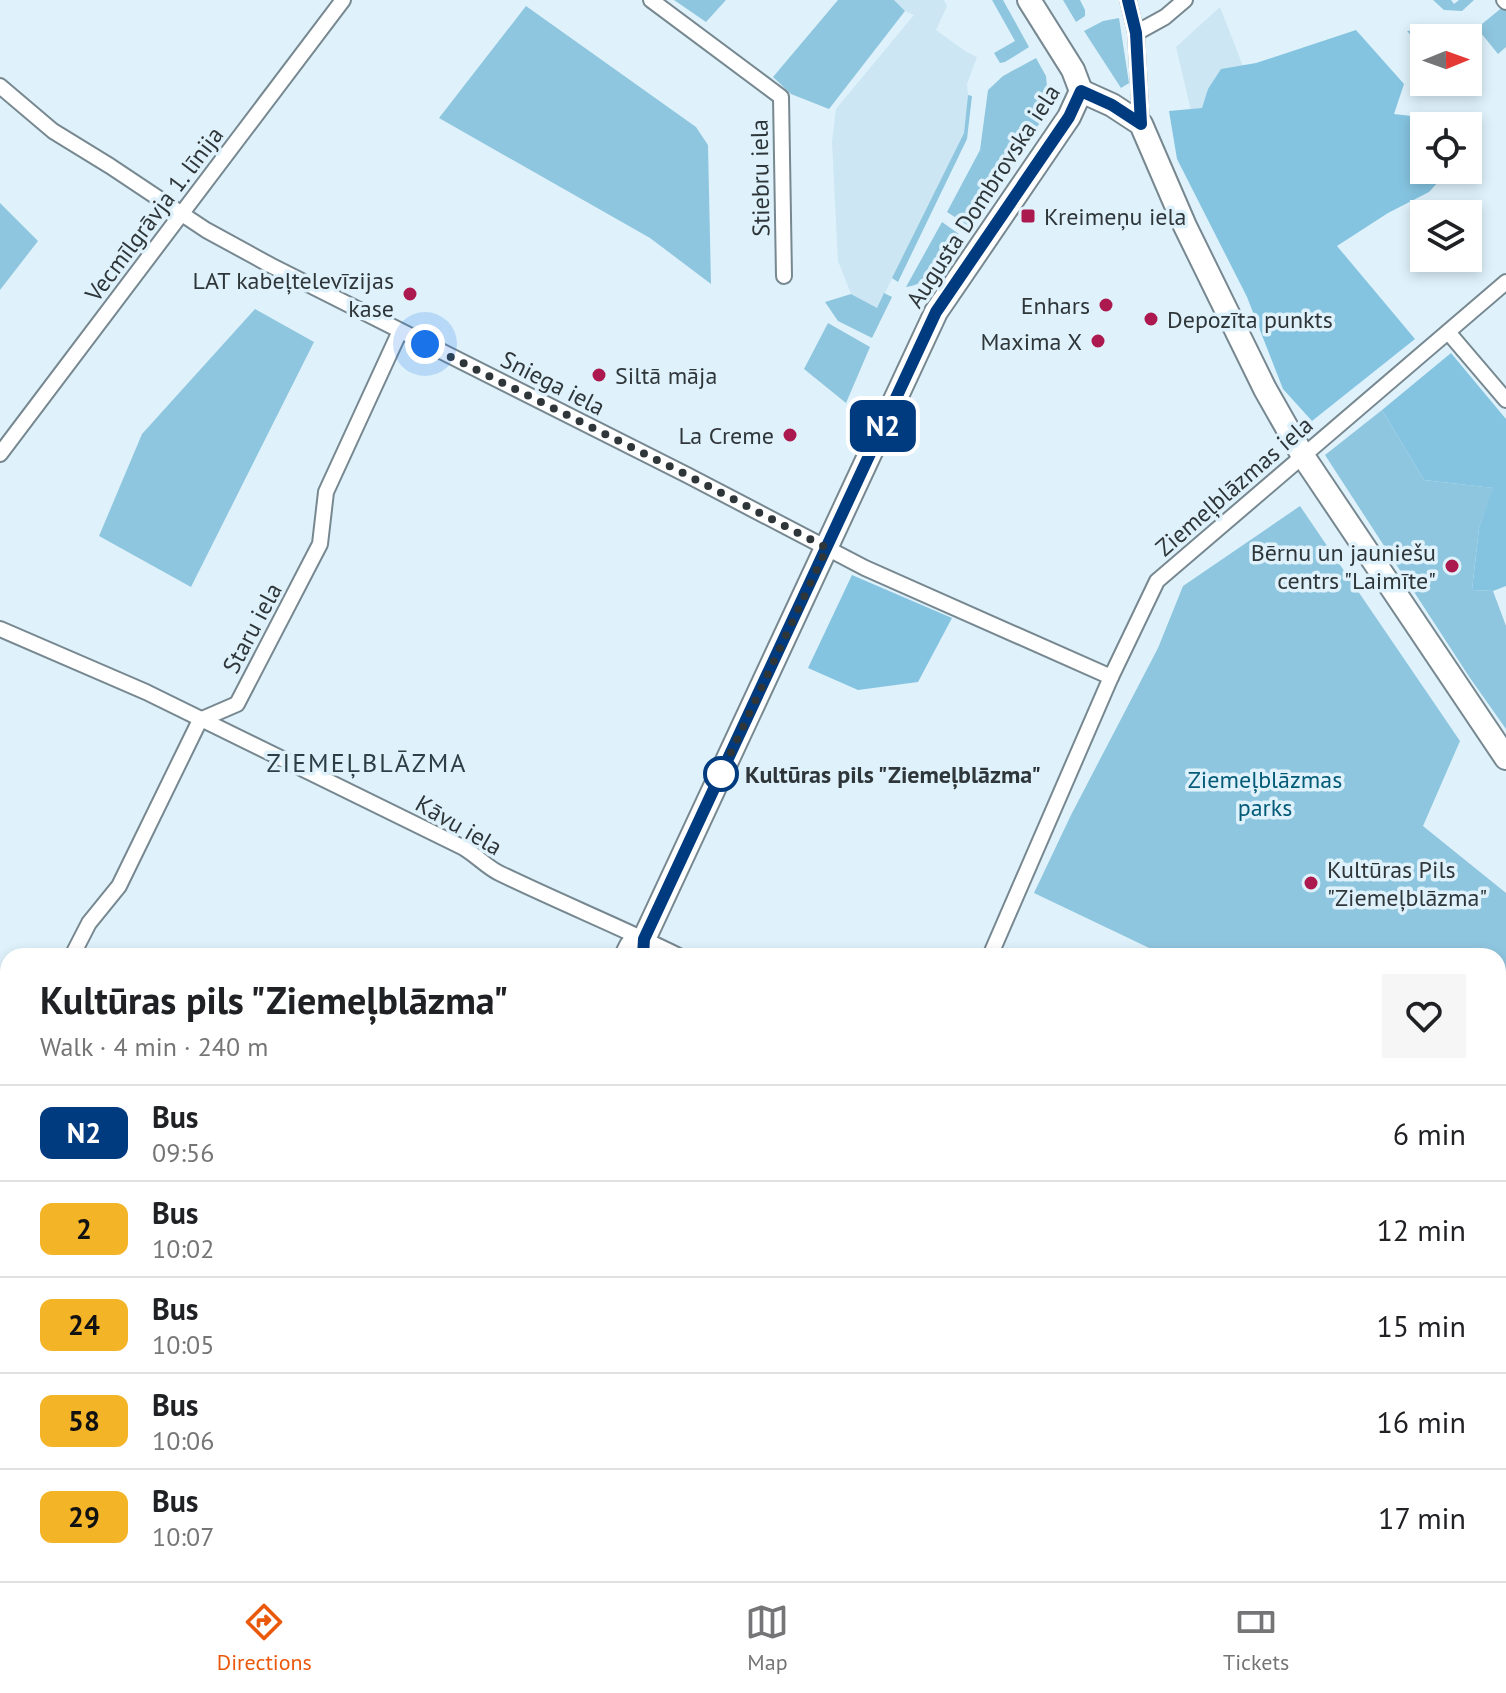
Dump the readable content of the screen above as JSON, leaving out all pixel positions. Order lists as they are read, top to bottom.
{
  "streets": {
    "main road": ["Augusta Dombrovska iela"],
    "street": [
      "Stiebru iela",
      "Vecmīlgrāvja 1. līnija",
      "Sniega iela",
      "Ziemeļblāzmas iela",
      "Staru iela",
      "Kāvu iela"
    ]
  },
  "crossings": [
    ["Augusta Dombrovska iela", "Sniega iela"],
    ["Augusta Dombrovska iela", "Kāvu iela"],
    ["Vecmīlgrāvja 1. līnija", "Sniega iela"],
    ["Sniega iela", "Ziemeļblāzmas iela"],
    ["Sniega iela", "Staru iela"],
    ["Staru iela", "Kāvu iela"]
  ],
  "districts": ["ZIEMEĻBLĀZMA"],
  "parks": ["Ziemeļblāzmas parks"],
  "places": {
    "transit": ["Kreimeņu iela"],
    "other": [
      "LAT kabeļtelevīzijas kase",
      "Enhars",
      "Depozīta punkts",
      "Maxima X",
      "Siltā māja",
      "La Creme",
      "Bērnu un jauniešu centrs \"Laimīte\"",
      "Kultūras pils \"Ziemeļblāzma\"",
      "Kultūras Pils \"Ziemeļblāzma\""
    ]
  },
  "lines": ["bus line N2"],
  "north": "right",
  "page": {
    "on_map": "N2",
    "heading": ["Kultūras pils \"Ziemeļblāzma\"", "Walk · 4 min · 240 m"],
    "list": [
      {
        "mark": "N2",
        "name": "Bus",
        "note": "09:56",
        "value": "6 min"
      },
      {
        "mark": "2",
        "name": "Bus",
        "note": "10:02",
        "value": "12 min"
      },
      {
        "mark": "24",
        "name": "Bus",
        "note": "10:05",
        "value": "15 min"
      },
      {
        "mark": "58",
        "name": "Bus",
        "note": "10:06",
        "value": "16 min"
      },
      {
        "mark": "29",
        "name": "Bus",
        "note": "10:07",
        "value": "17 min"
      }
    ],
    "tabs": ["Directions", "Map", "Tickets"]
  }
}
